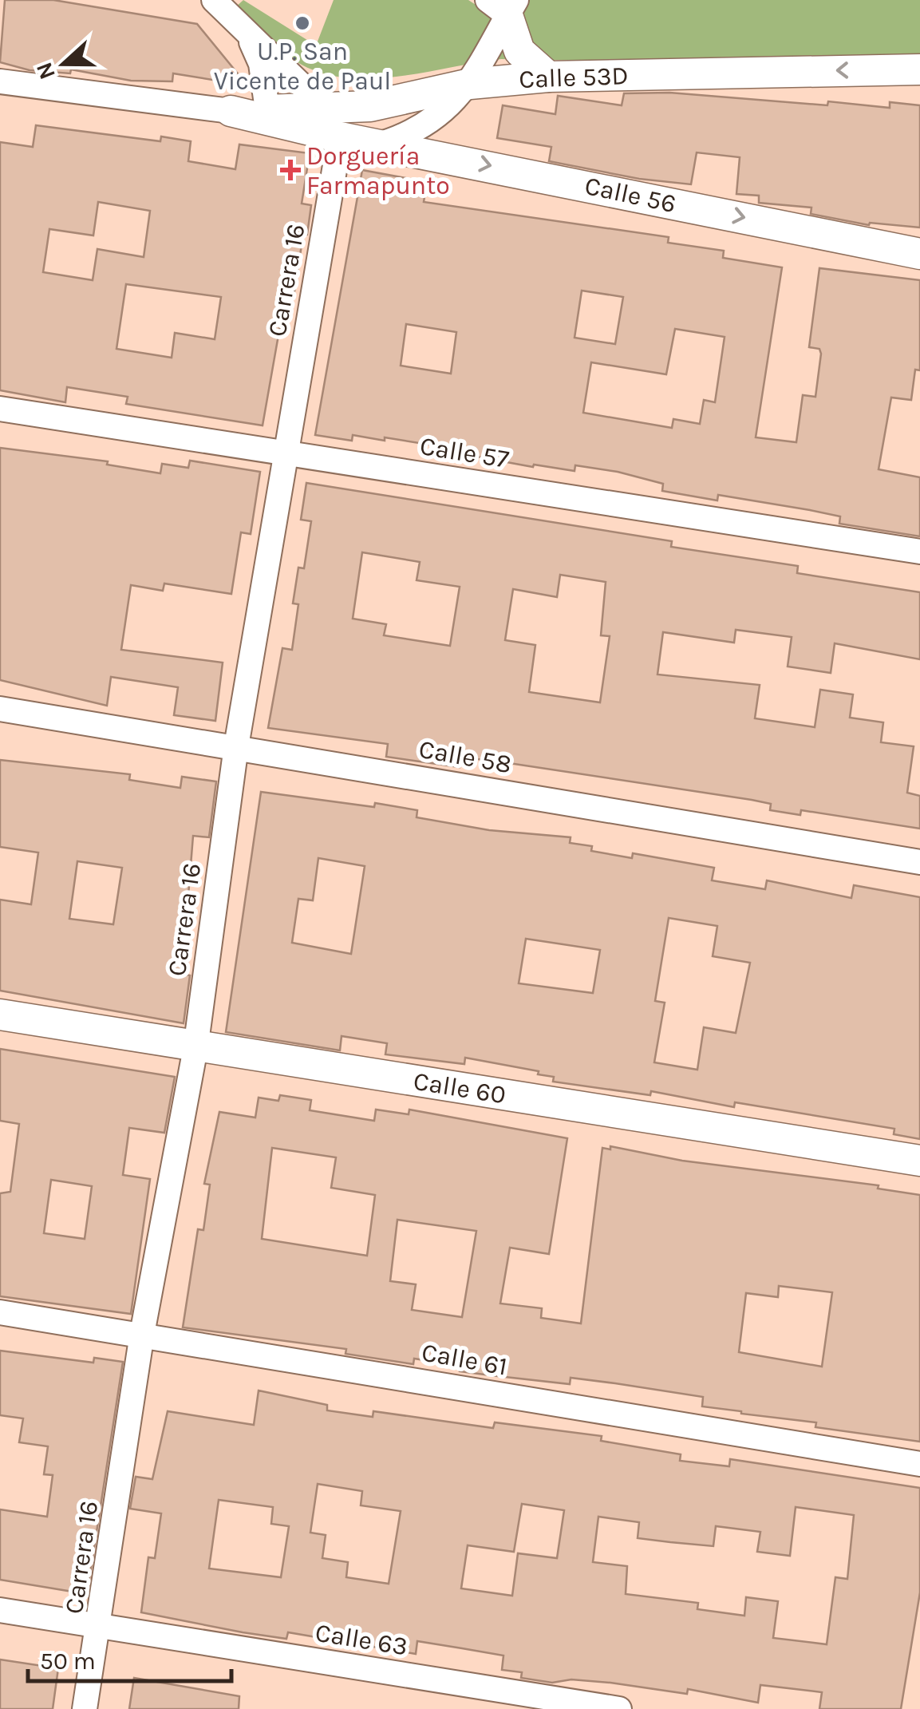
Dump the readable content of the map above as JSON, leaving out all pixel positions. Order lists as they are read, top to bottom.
{
  "streets": {
    "street": [
      "Calle 53D",
      "Calle 56",
      "Carrera 16",
      "Calle 57",
      "Calle 58",
      "Calle 60",
      "Calle 61",
      "Calle 63"
    ]
  },
  "crossings": [
    ["Calle 53D", "Calle 56"],
    ["Calle 53D", "Carrera 16"],
    ["Calle 56", "Carrera 16"],
    ["Carrera 16", "Calle 57"],
    ["Carrera 16", "Calle 58"],
    ["Carrera 16", "Calle 60"],
    ["Carrera 16", "Calle 61"],
    ["Carrera 16", "Calle 63"]
  ],
  "one_way": ["Calle 53D", "Calle 56"],
  "places": {
    "other": ["U.P. San Vicente de Paul"],
    "health": ["Dorguería Farmapunto"]
  },
  "scale_bar": "50 m",
  "north": "left"
}
